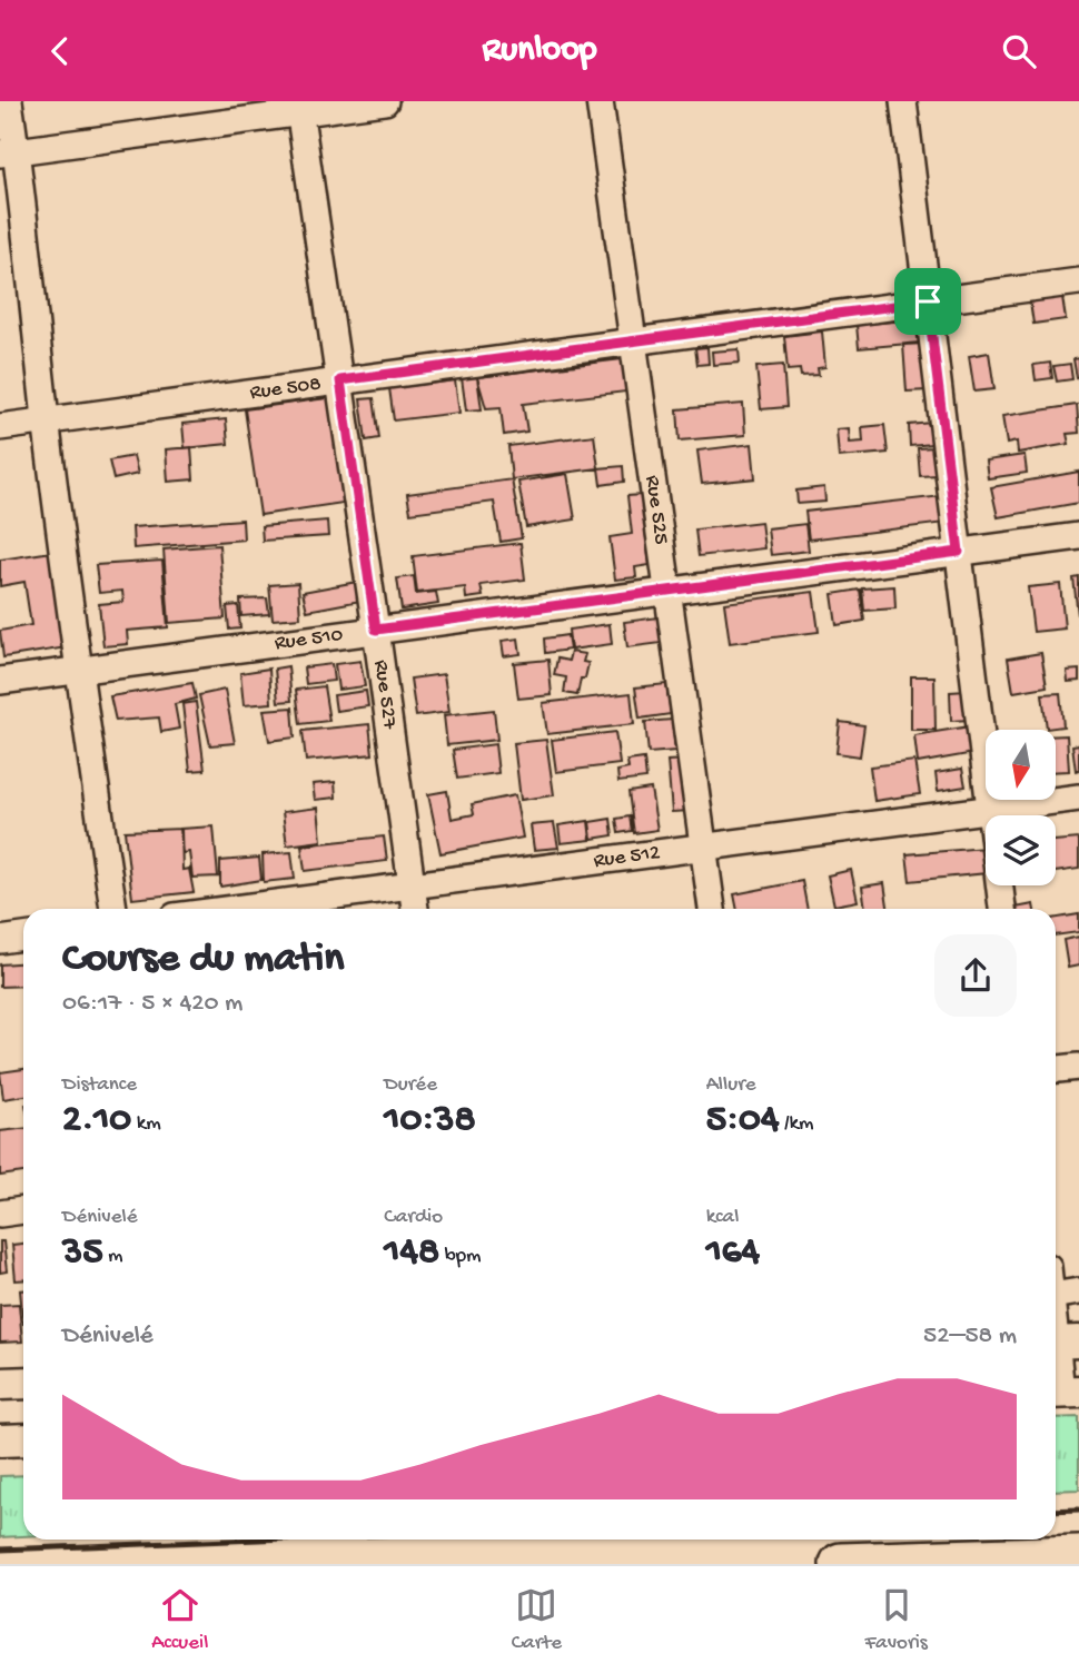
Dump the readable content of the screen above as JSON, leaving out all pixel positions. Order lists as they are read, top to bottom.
{
  "streets": {
    "street": [
      "Rue 508",
      "Rue 525",
      "Rue 510",
      "Rue 527",
      "Rue 512"
    ]
  },
  "crossings": [
    ["Rue 508", "Rue 525"],
    ["Rue 508", "Rue 527"],
    ["Rue 525", "Rue 510"],
    ["Rue 525", "Rue 512"],
    ["Rue 510", "Rue 527"],
    ["Rue 527", "Rue 512"]
  ],
  "north": "bottom",
  "page": {
    "header": "Runloop",
    "heading": ["Course du matin", "06:17 · 5 × 420 m"],
    "stats": [
      ["Distance", "2.10 km"],
      ["Durée", "10:38"],
      ["Allure", "5:04 /km"],
      ["Dénivelé", "35 m"],
      ["Cardio", "148 bpm"],
      ["kcal", "164"]
    ],
    "chart": ["Dénivelé", "52–58 m"],
    "tabs": ["Accueil", "Carte", "Favoris"]
  }
}
